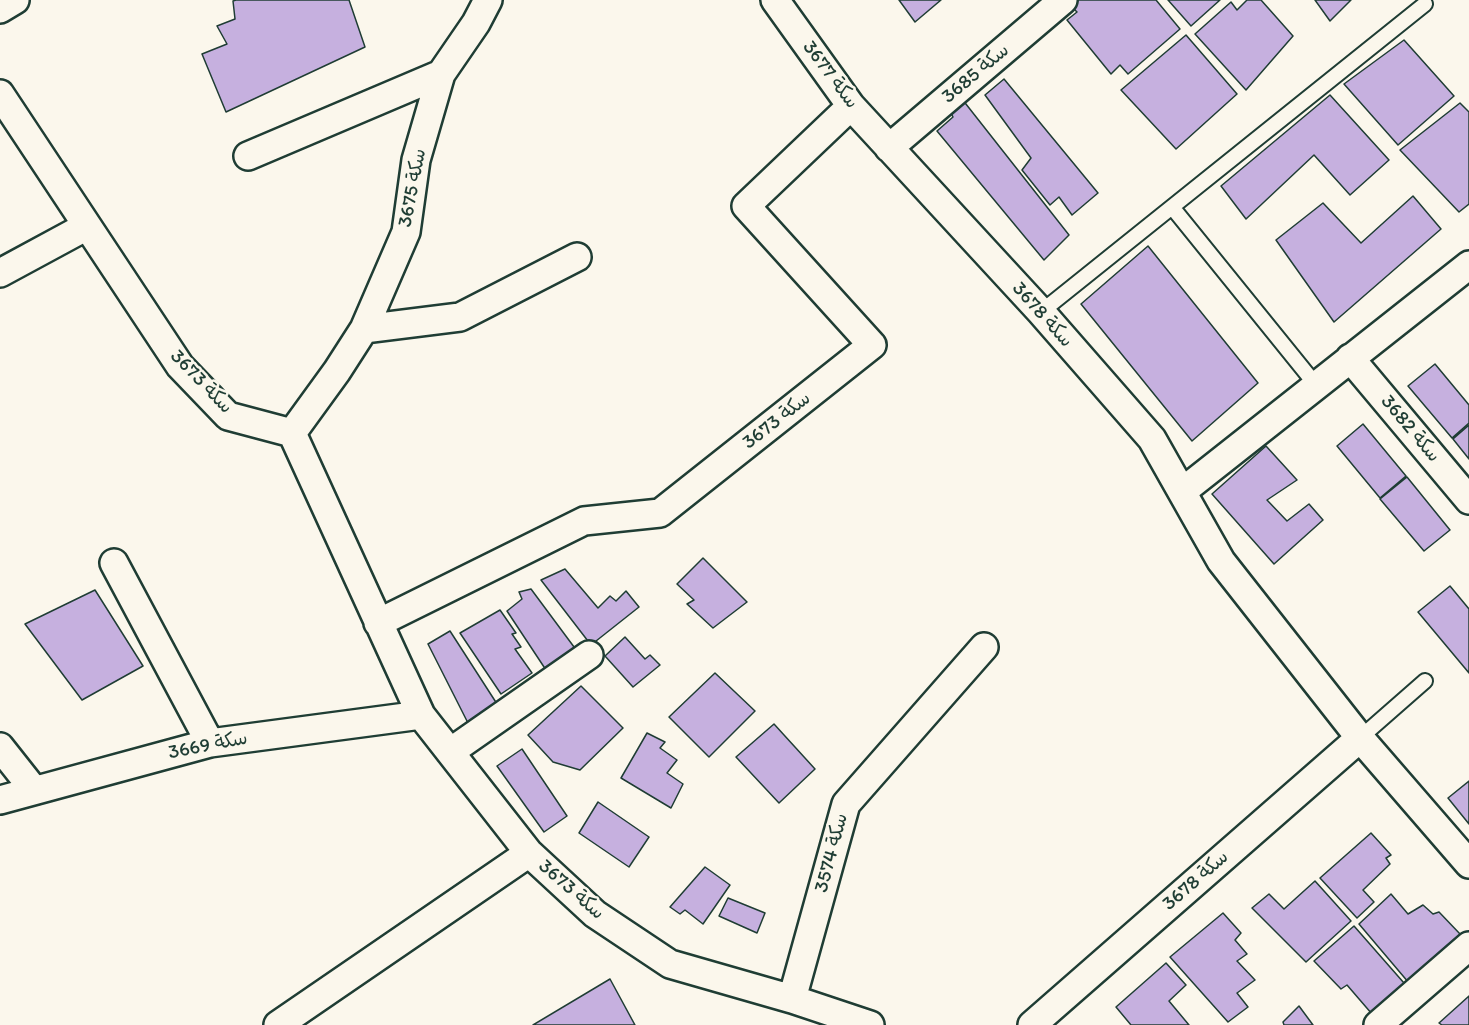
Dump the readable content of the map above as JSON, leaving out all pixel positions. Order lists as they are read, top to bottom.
{
  "streets": {
    "street": [
      "سكة 3685",
      "سكة 3677",
      "سكة 3675",
      "سكة 3678",
      "سكة 3673",
      "سكة 3682",
      "سكة 3669",
      "سكة 3574"
    ]
  },
  "crossings": [
    ["سكة 3685", "سكة 3677"],
    ["سكة 3685", "سكة 3678"],
    ["سكة 3677", "سكة 3678"],
    ["سكة 3677", "سكة 3673"],
    ["سكة 3675", "سكة 3673"],
    ["سكة 3673", "سكة 3669"],
    ["سكة 3673", "سكة 3574"]
  ]
}
